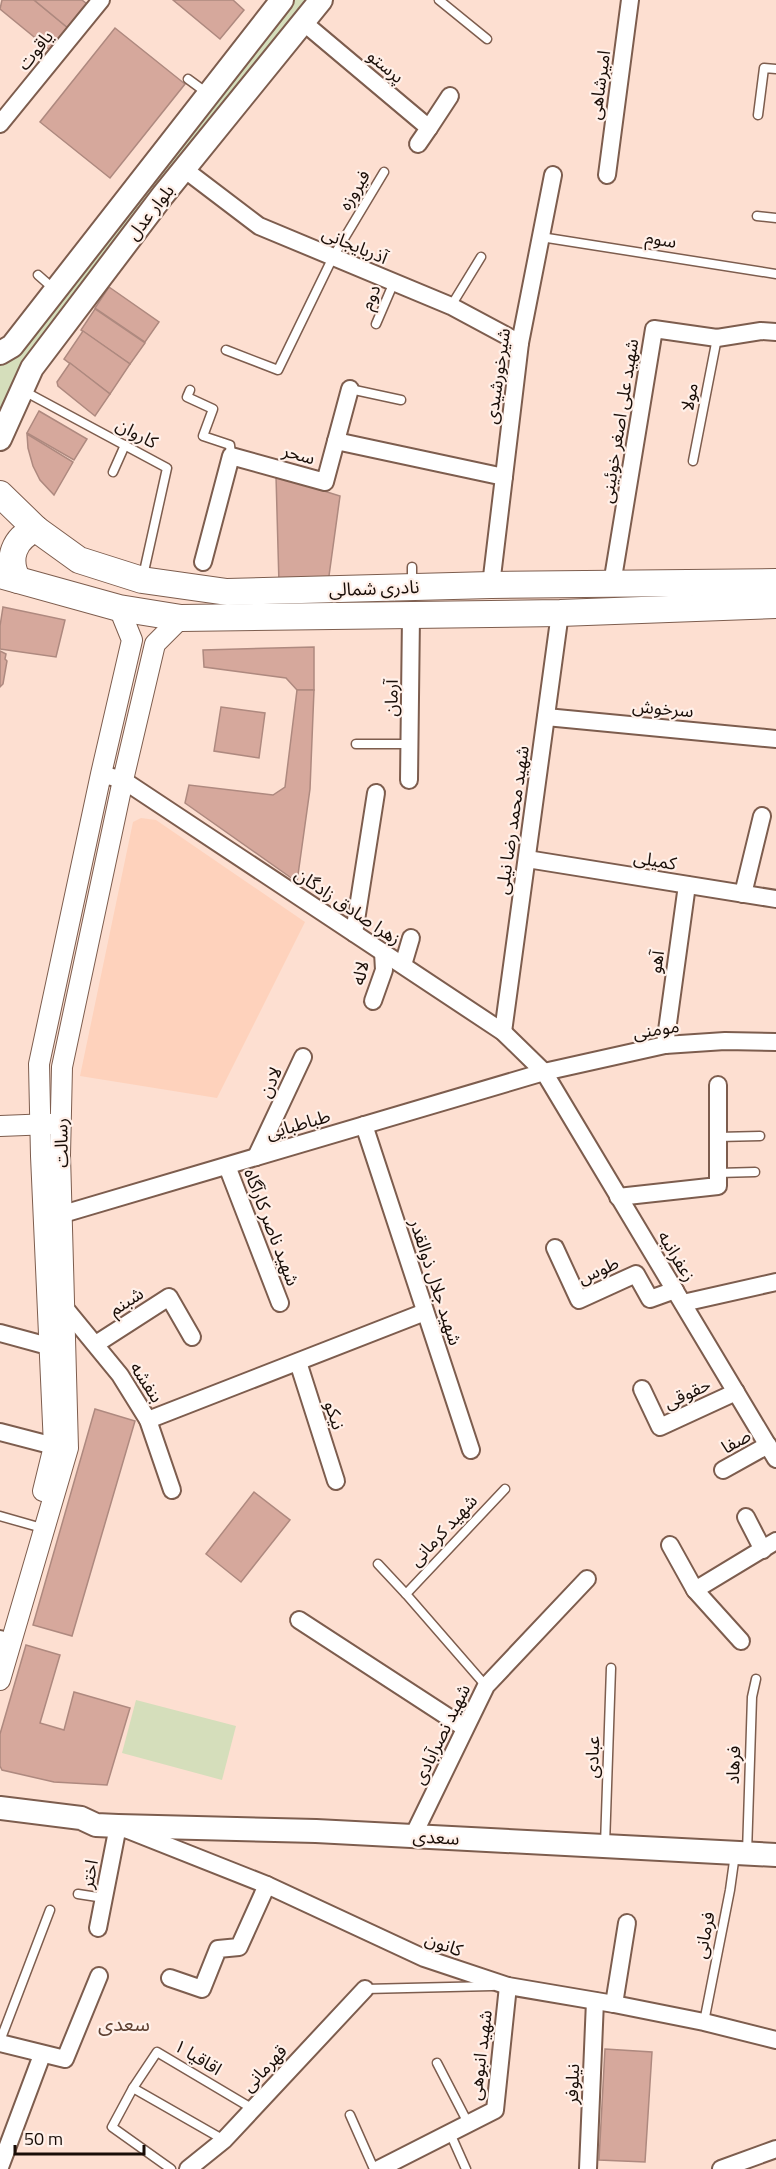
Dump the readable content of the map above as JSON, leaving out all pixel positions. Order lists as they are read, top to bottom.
{
  "streets": {
    "main road": ["بلوار عدل", "نادری شمالی", "سعدی"],
    "street": [
      "یاقوت",
      "پرستو",
      "امیرشاهی",
      "آذربایجانی",
      "شیرخورشیدی",
      "شهید علی اصغر خوئینی",
      "سحر",
      "آرمان",
      "سرخوش",
      "شهید محمد رضا نیلی",
      "کمیلی",
      "زهرا صادق زادگان",
      "آهو",
      "لاله",
      "مومنی",
      "لادن",
      "طباطبایی",
      "رسالت",
      "شهید ناصر کارآگاه",
      "زعفرانیه",
      "طوس",
      "شهید جلال ذوالقدر",
      "شبنم",
      "بنفشه",
      "حقوقی",
      "نیکو",
      "صفا",
      "شهید نصرآبادی",
      "اختر",
      "کانون",
      "شهید انبوهی",
      "قهرمانی",
      "نیلوفر"
    ],
    "lane": [
      "فیروزه",
      "سوم",
      "دوم",
      "مولا",
      "کاروان",
      "شهید کرمانی",
      "عبادی",
      "فرهاد",
      "فرمانی",
      "اقاقیا ۱"
    ]
  },
  "crossings": [
    ["پرستو", "بلوار عدل"],
    ["فیروزه", "آذربایجانی"],
    ["بلوار عدل", "آذربایجانی"],
    ["بلوار عدل", "کاروان"],
    ["سوم", "شیرخورشیدی"],
    ["آذربایجانی", "دوم"],
    ["آذربایجانی", "شیرخورشیدی"],
    ["شیرخورشیدی", "سحر"],
    ["شیرخورشیدی", "نادری شمالی"],
    ["مولا", "شهید علی اصغر خوئینی"],
    ["شهید علی اصغر خوئینی", "نادری شمالی"],
    ["کاروان", "نادری شمالی"],
    ["نادری شمالی", "آرمان"],
    ["نادری شمالی", "شهید محمد رضا نیلی"],
    ["نادری شمالی", "رسالت"],
    ["سرخوش", "شهید محمد رضا نیلی"],
    ["شهید محمد رضا نیلی", "کمیلی"],
    ["شهید محمد رضا نیلی", "زهرا صادق زادگان"],
    ["کمیلی", "آهو"],
    ["زهرا صادق زادگان", "لاله"],
    ["زهرا صادق زادگان", "مومنی"],
    ["زهرا صادق زادگان", "طباطبایی"],
    ["زهرا صادق زادگان", "رسالت"],
    ["زهرا صادق زادگان", "زعفرانیه"],
    ["آهو", "مومنی"],
    ["مومنی", "طباطبایی"],
    ["مومنی", "زعفرانیه"],
    ["لادن", "طباطبایی"],
    ["طباطبایی", "رسالت"],
    ["طباطبایی", "شهید ناصر کارآگاه"],
    ["طباطبایی", "زعفرانیه"],
    ["طباطبایی", "شهید جلال ذوالقدر"],
    ["رسالت", "بنفشه"],
    ["زعفرانیه", "طوس"],
    ["زعفرانیه", "حقوقی"],
    ["زعفرانیه", "صفا"],
    ["شبنم", "بنفشه"],
    ["شهید کرمانی", "شهید نصرآبادی"],
    ["شهید نصرآبادی", "سعدی"],
    ["عبادی", "سعدی"],
    ["فرهاد", "سعدی"],
    ["فرهاد", "فرمانی"],
    ["سعدی", "اختر"],
    ["سعدی", "فرمانی"],
    ["سعدی", "کانون"],
    ["اختر", "کانون"],
    ["فرمانی", "کانون"],
    ["کانون", "شهید انبوهی"],
    ["کانون", "نیلوفر"],
    ["اقاقیا ۱", "قهرمانی"]
  ],
  "districts": ["سعدی"],
  "scale_bar": "50 m"
}
